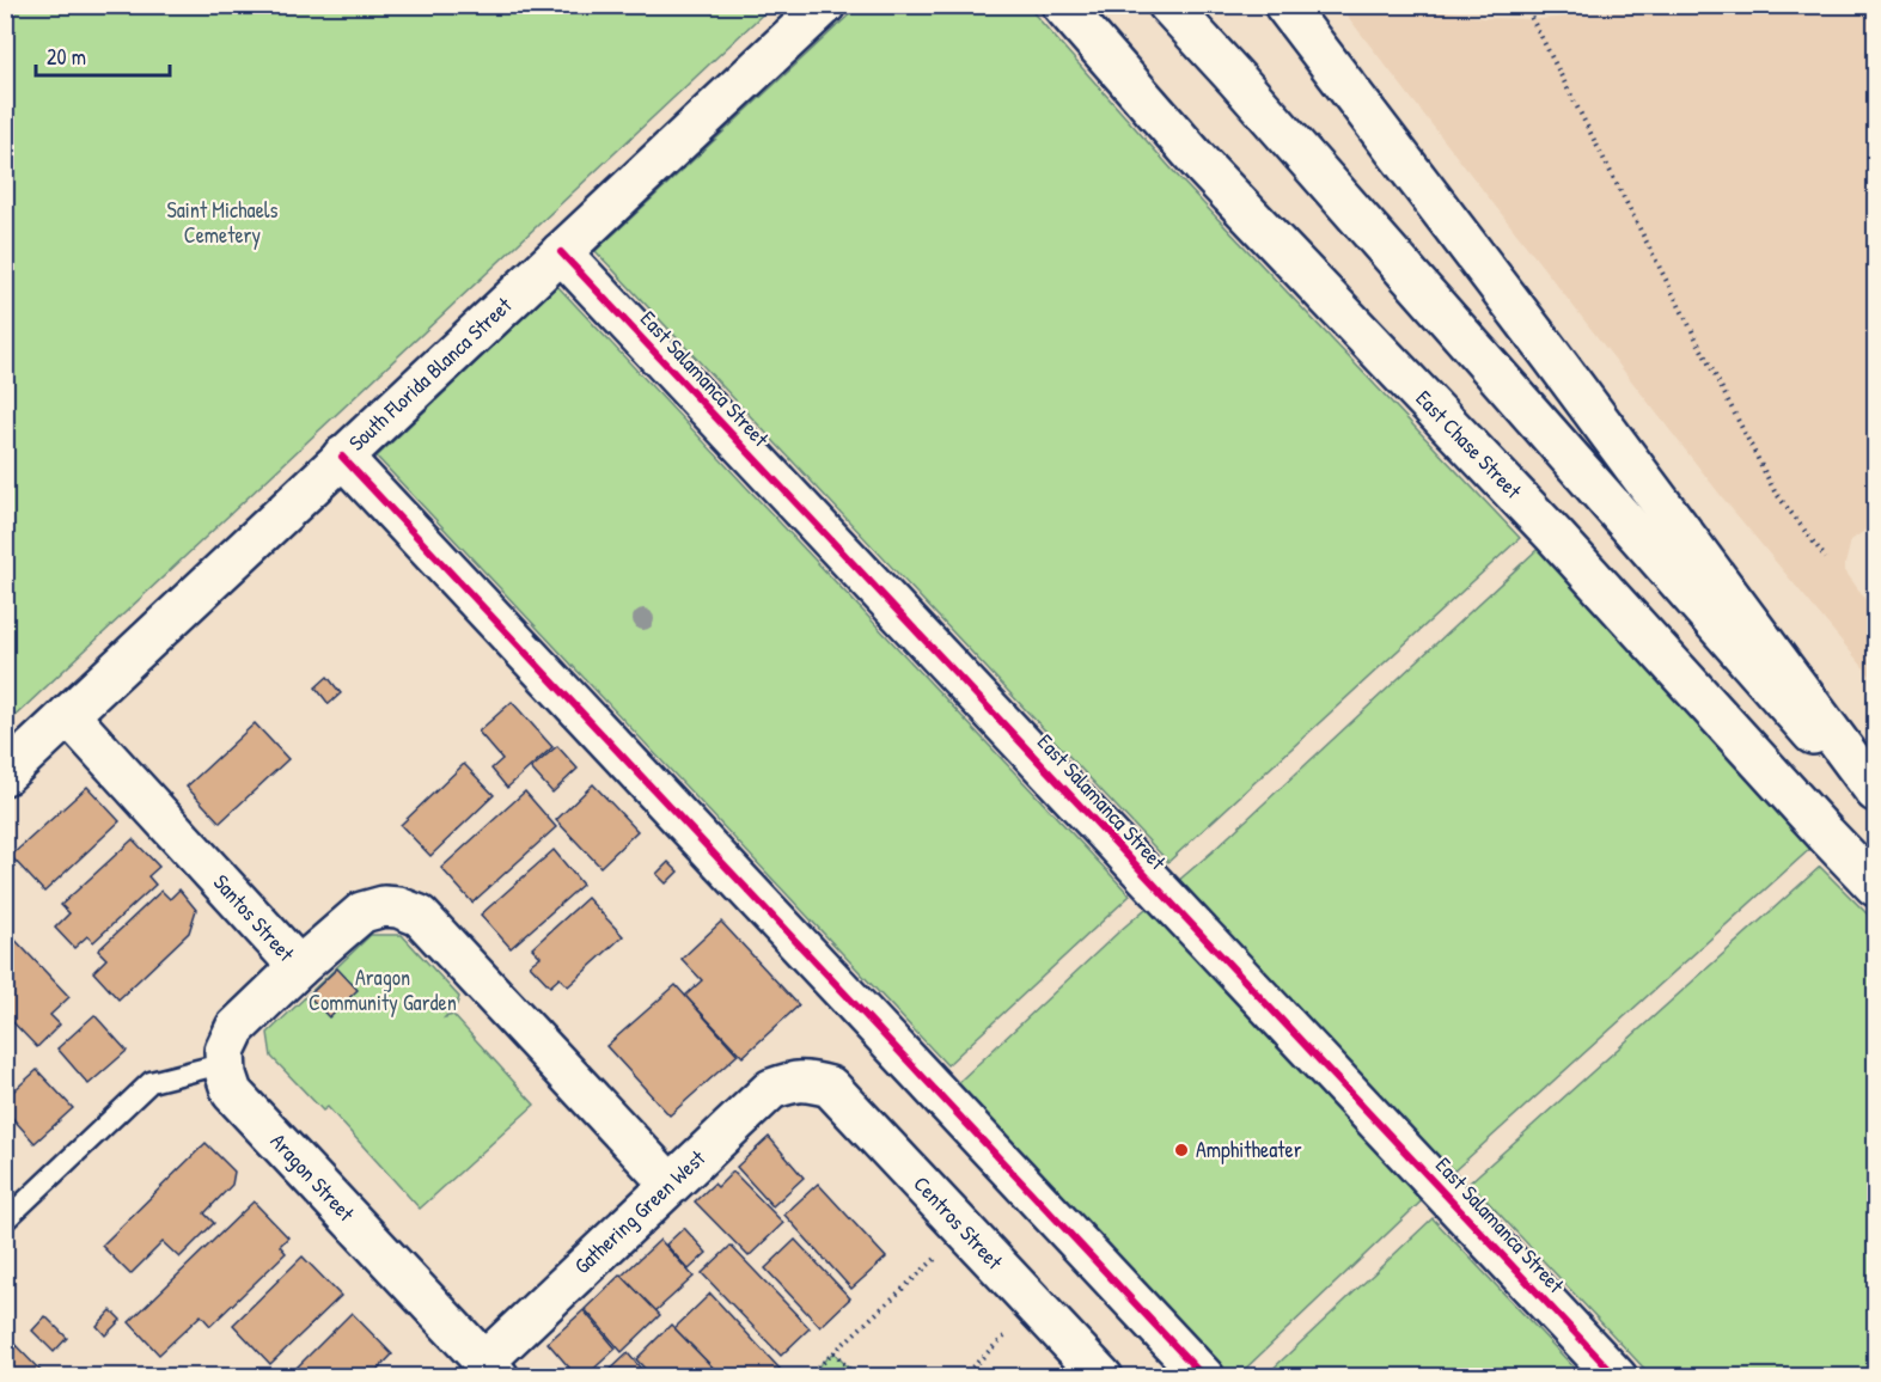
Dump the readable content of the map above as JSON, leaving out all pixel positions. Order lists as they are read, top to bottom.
{
  "streets": {
    "main road": [
      "South Florida Blanca Street",
      "East Salamanca Street",
      "East Chase Street",
      "Santos Street",
      "Aragon Street",
      "Gathering Green West",
      "Centros Street"
    ]
  },
  "crossings": [
    ["South Florida Blanca Street", "East Salamanca Street"],
    ["South Florida Blanca Street", "Santos Street"],
    ["Santos Street", "Gathering Green West"],
    ["Aragon Street", "Gathering Green West"],
    ["Gathering Green West", "Centros Street"]
  ],
  "parks": ["Saint Michaels Cemetery", "Aragon Community Garden"],
  "places": ["Amphitheater"],
  "scale_bar": "20 m"
}
